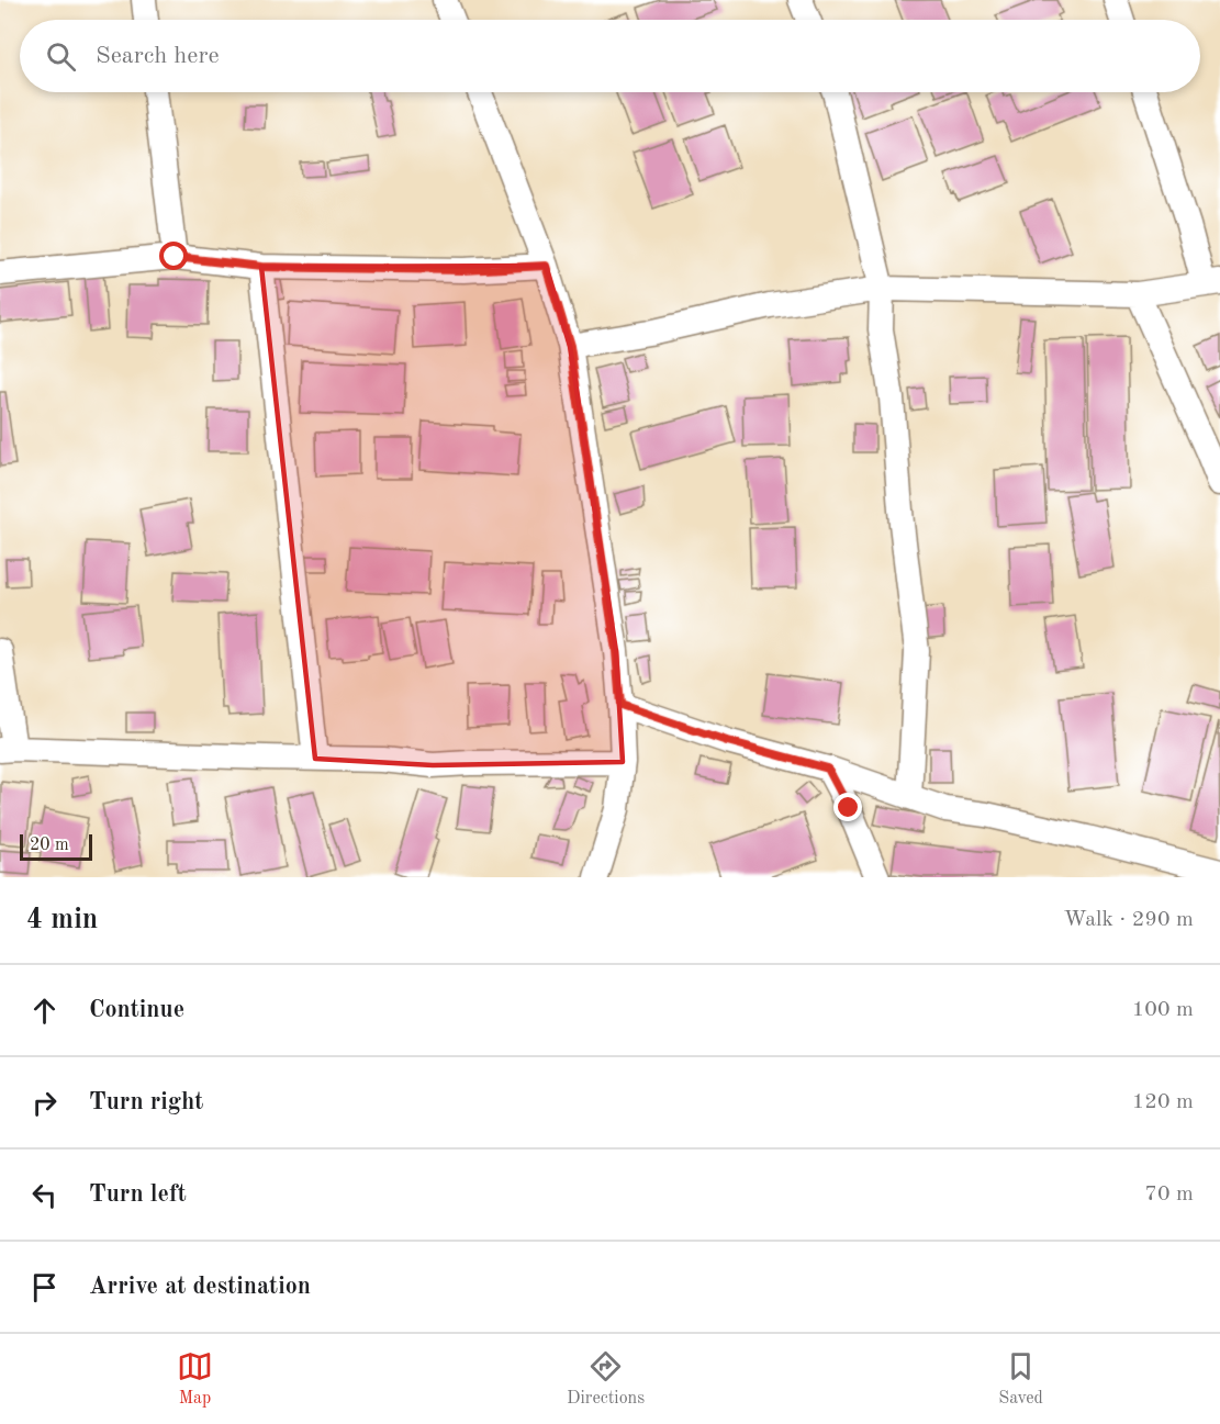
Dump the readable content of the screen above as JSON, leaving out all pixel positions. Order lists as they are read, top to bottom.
{
  "scale_bar": "20 m",
  "page": {
    "search": "Search here",
    "scale": "20 m",
    "heading": ["4 min", "Walk · 290 m"],
    "list": [
      ["Continue", "100 m"],
      ["Turn right", "120 m"],
      ["Turn left", "70 m"],
      "Arrive at destination"
    ],
    "nav": ["Map", "Directions", "Saved"]
  }
}
